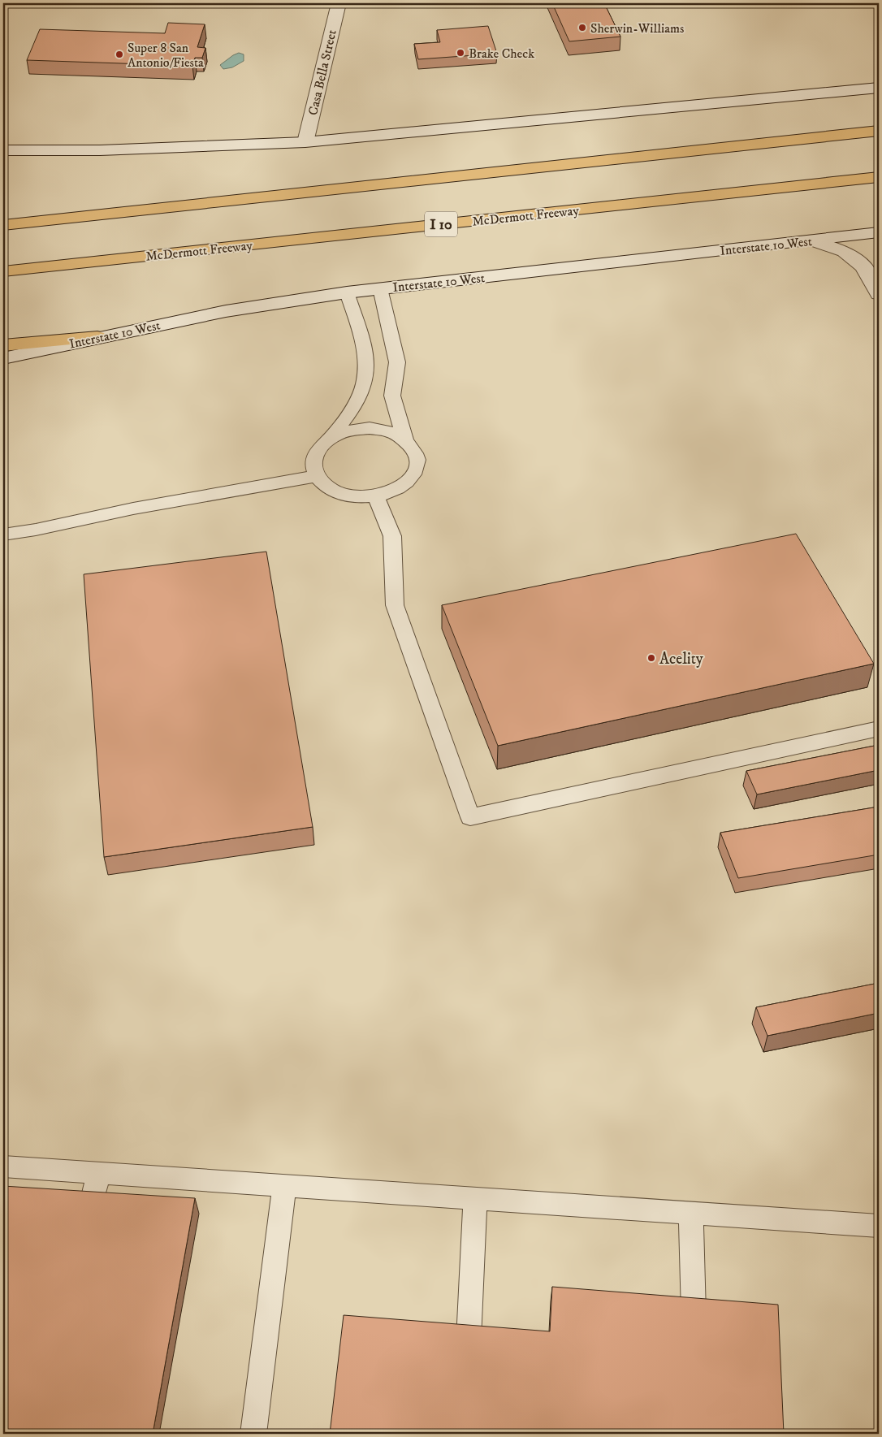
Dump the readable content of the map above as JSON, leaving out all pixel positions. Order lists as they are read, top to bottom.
{
  "streets": {
    "highway": ["McDermott Freeway", "I 10"],
    "main road": ["Casa Bella Street", "Interstate 10 West"]
  },
  "places": [
    "Sherwin-Williams",
    "Brake Check",
    "Super 8 San Antonio/Fiesta",
    "Acelity"
  ]
}
